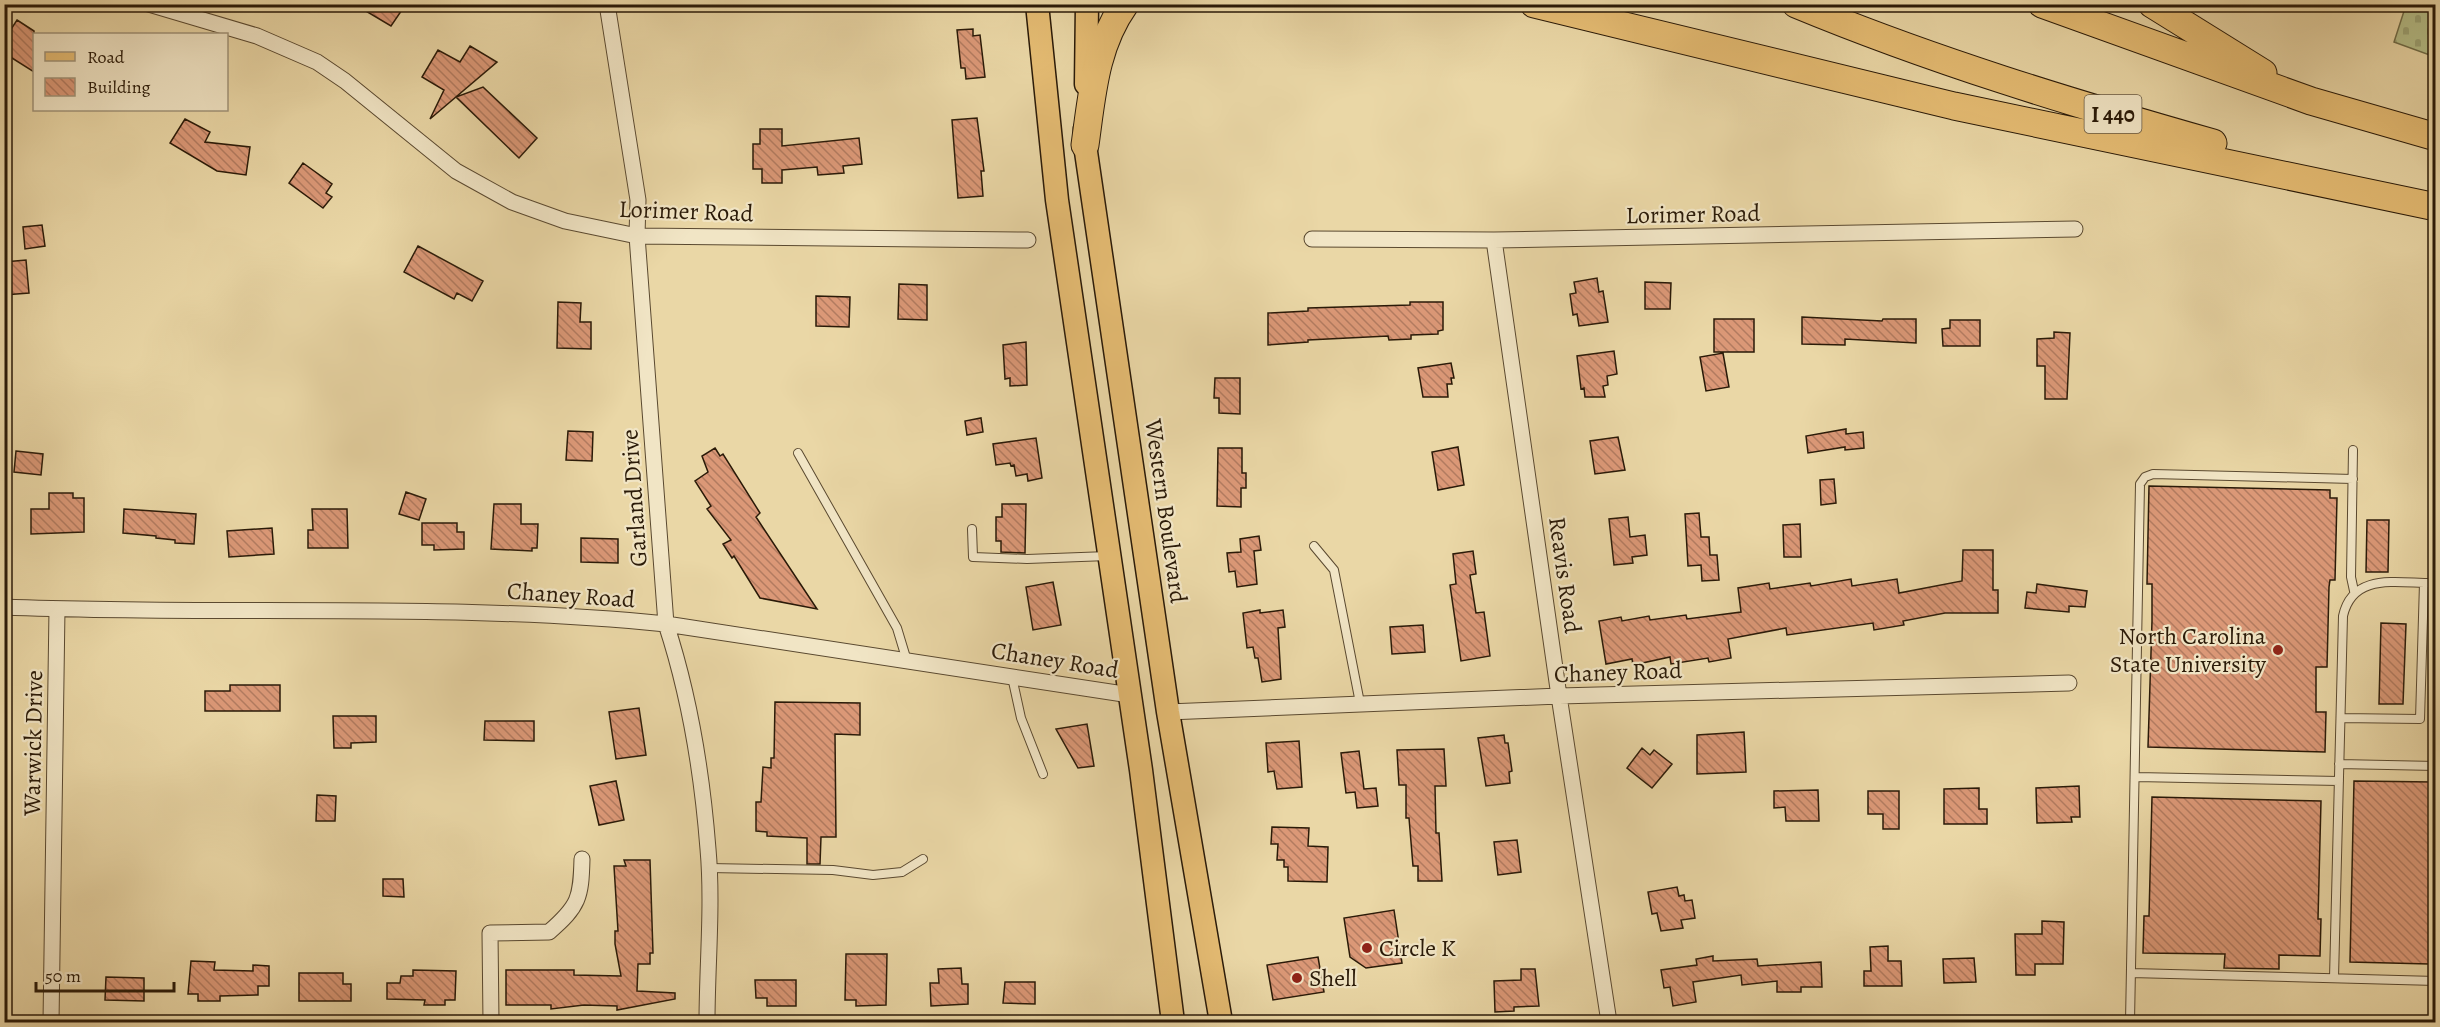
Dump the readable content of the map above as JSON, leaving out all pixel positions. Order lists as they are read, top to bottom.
{
  "streets": {
    "highway": ["I 440"],
    "main road": ["Western Boulevard"],
    "street": [
      "Lorimer Road",
      "Garland Drive",
      "Reavis Road",
      "Chaney Road",
      "Warwick Drive"
    ]
  },
  "crossings": [
    ["Lorimer Road", "Garland Drive"],
    ["Lorimer Road", "Reavis Road"],
    ["Garland Drive", "Chaney Road"],
    ["Western Boulevard", "Chaney Road"],
    ["Reavis Road", "Chaney Road"],
    ["Chaney Road", "Warwick Drive"]
  ],
  "places": ["North Carolina State University", "Circle K", "Shell"],
  "legend": ["Road", "Building"],
  "scale_bar": "50 m"
}
